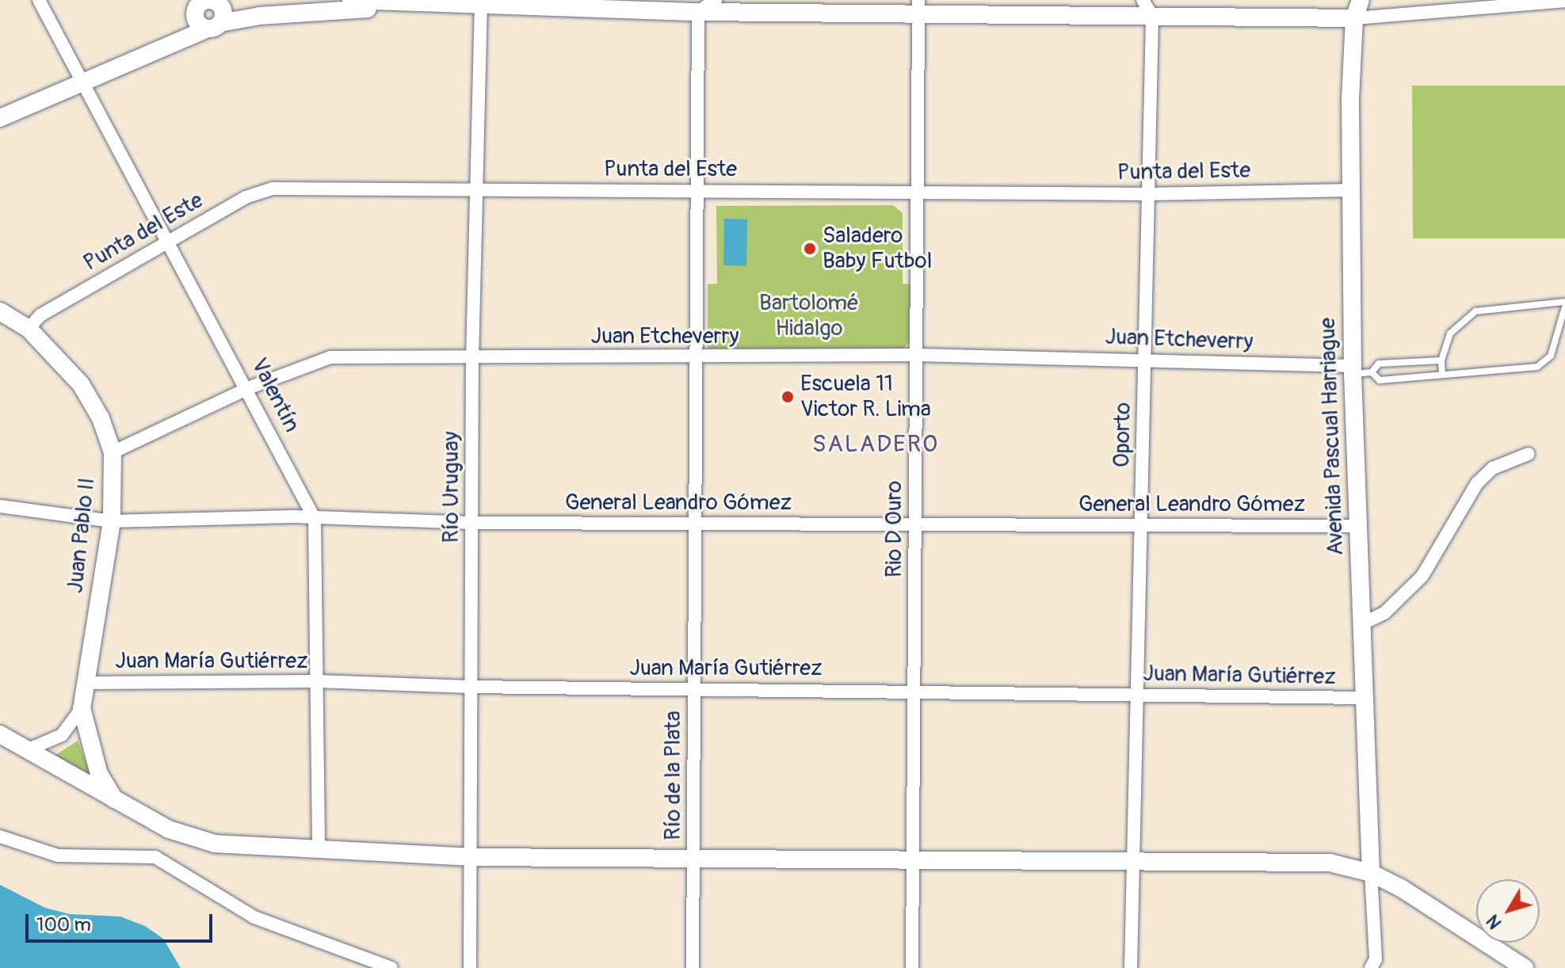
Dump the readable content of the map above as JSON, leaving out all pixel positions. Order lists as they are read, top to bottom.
{
  "streets": {
    "street": [
      "Punta del Este",
      "Juan Etcheverry",
      "Valentín",
      "Oporto",
      "Avenida Pascual Harriague",
      "Río Uruguay",
      "General Leandro Gómez",
      "Rio D Ouro",
      "Juan Pablo II",
      "Juan María Gutiérrez",
      "Río de la Plata"
    ]
  },
  "crossings": [
    ["Punta del Este", "Valentín"],
    ["Punta del Este", "Oporto"],
    ["Punta del Este", "Avenida Pascual Harriague"],
    ["Punta del Este", "Río Uruguay"],
    ["Punta del Este", "Rio D Ouro"],
    ["Punta del Este", "Juan Pablo II"],
    ["Punta del Este", "Río de la Plata"],
    ["Juan Etcheverry", "Valentín"],
    ["Juan Etcheverry", "Oporto"],
    ["Juan Etcheverry", "Avenida Pascual Harriague"],
    ["Juan Etcheverry", "Río Uruguay"],
    ["Juan Etcheverry", "Rio D Ouro"],
    ["Juan Etcheverry", "Juan Pablo II"],
    ["Juan Etcheverry", "Río de la Plata"],
    ["Valentín", "General Leandro Gómez"],
    ["Valentín", "Juan María Gutiérrez"],
    ["Oporto", "General Leandro Gómez"],
    ["Oporto", "Juan María Gutiérrez"],
    ["Avenida Pascual Harriague", "General Leandro Gómez"],
    ["Avenida Pascual Harriague", "Juan María Gutiérrez"],
    ["Río Uruguay", "General Leandro Gómez"],
    ["Río Uruguay", "Juan María Gutiérrez"],
    ["General Leandro Gómez", "Rio D Ouro"],
    ["General Leandro Gómez", "Juan Pablo II"],
    ["General Leandro Gómez", "Río de la Plata"],
    ["Rio D Ouro", "Juan María Gutiérrez"],
    ["Juan Pablo II", "Juan María Gutiérrez"],
    ["Juan María Gutiérrez", "Río de la Plata"]
  ],
  "districts": ["SALADERO"],
  "parks": ["Bartolomé Hidalgo"],
  "places": ["Saladero Baby Futbol", "Escuela 11 Victor R. Lima"],
  "scale_bar": "100 m",
  "north": "bottom left"
}
